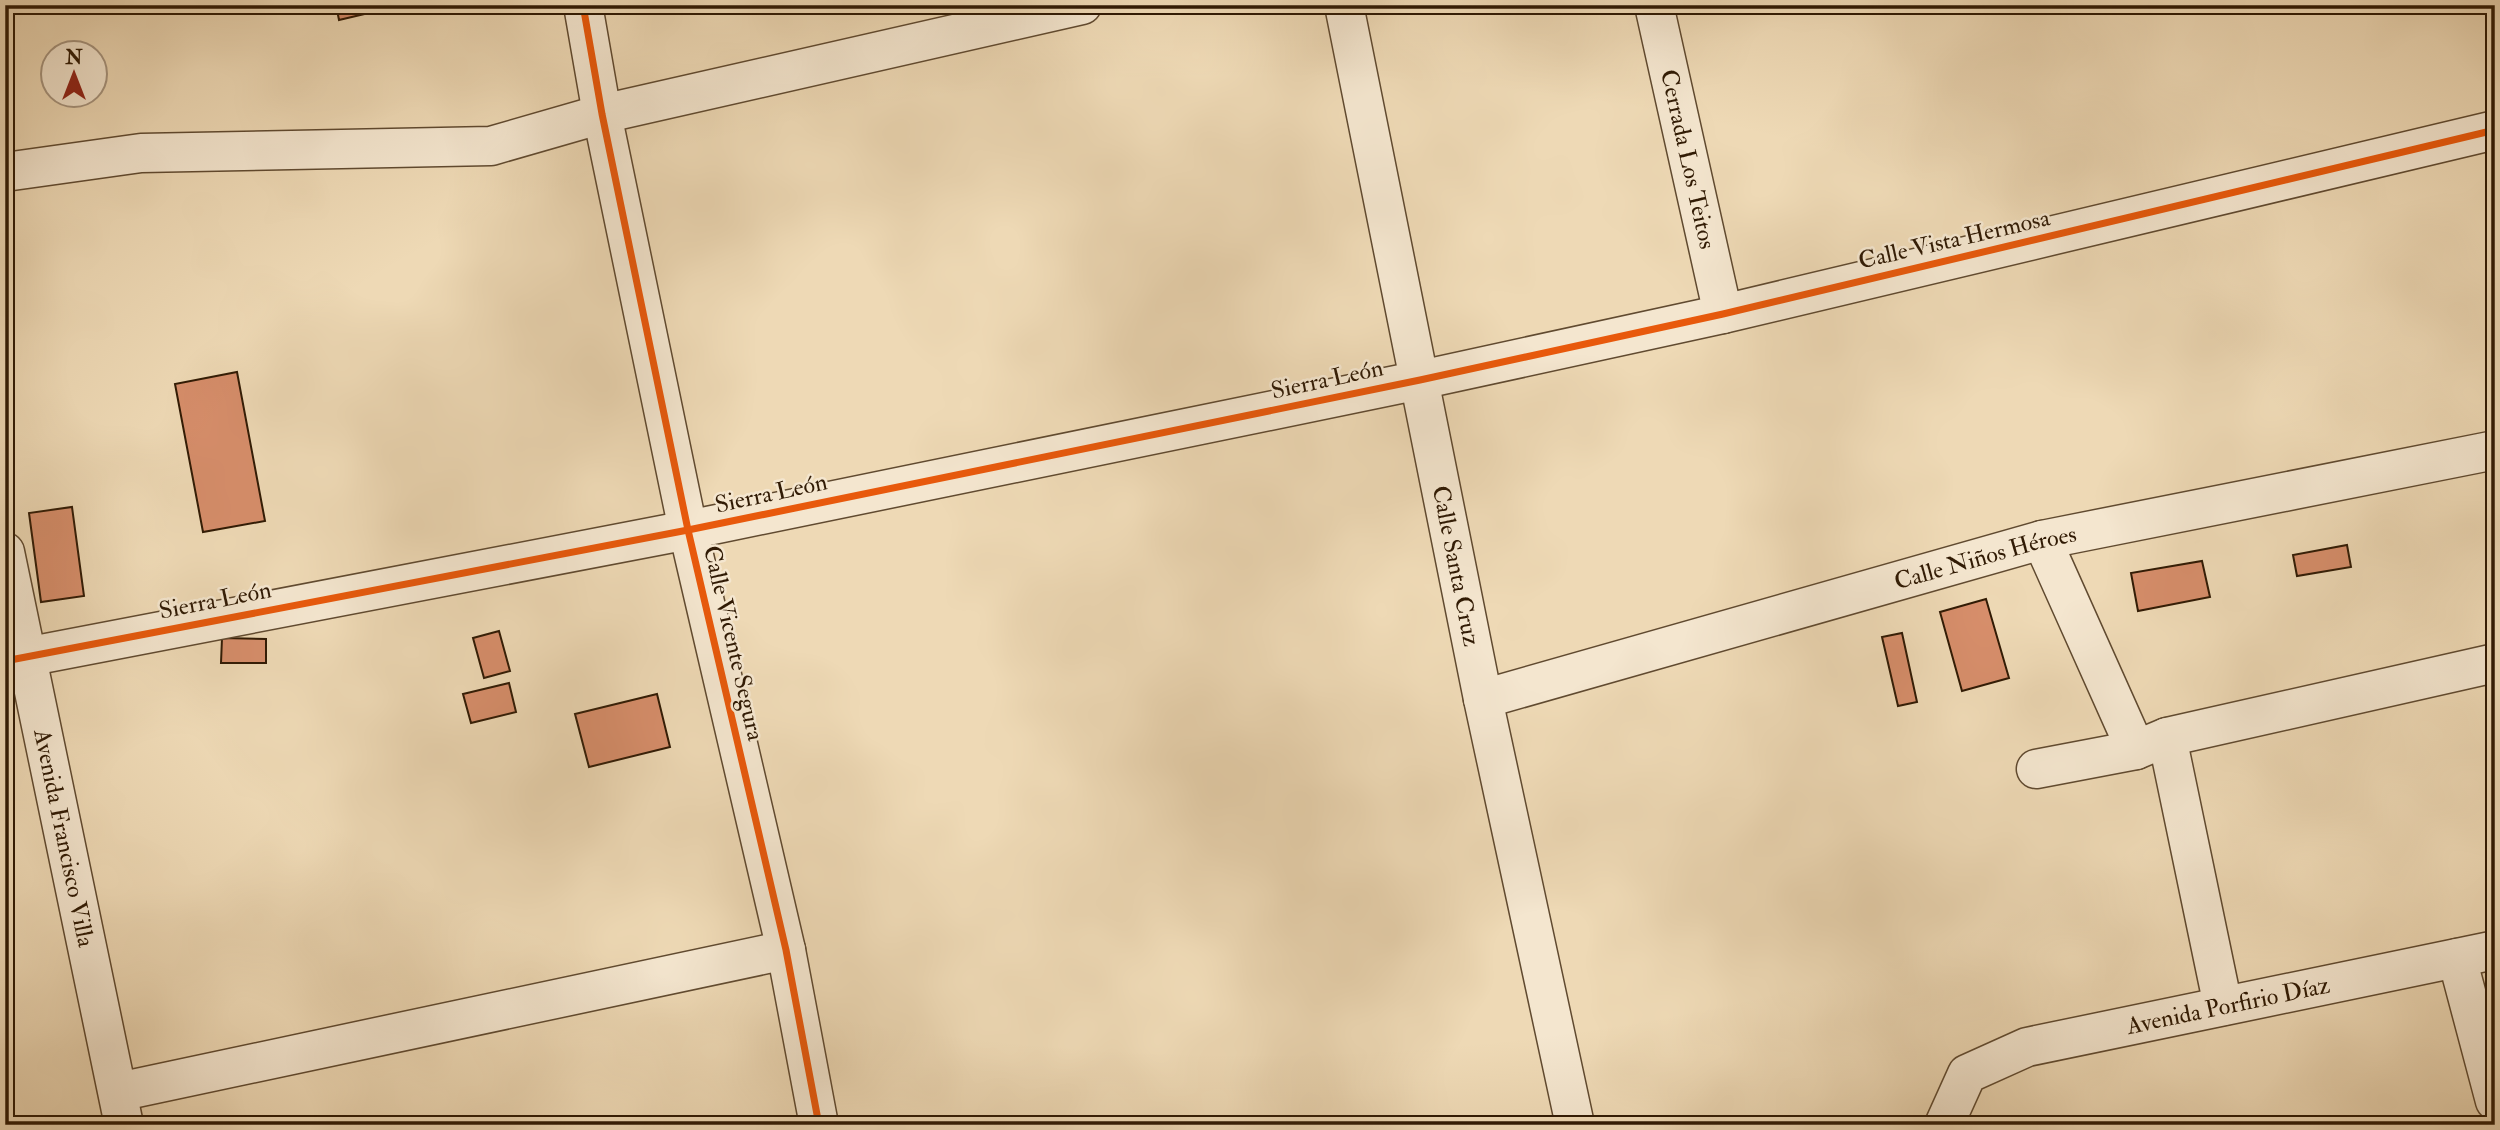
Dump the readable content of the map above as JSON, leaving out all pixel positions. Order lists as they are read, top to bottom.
{
  "streets": {
    "street": [
      "Cerrada Los Teitos",
      "Calle Vista Hermosa",
      "Sierra León",
      "Calle Niños Héroes",
      "Calle Santa Cruz",
      "Calle Vicente Segura",
      "Avenida Francisco Villa",
      "Avenida Porfirio Díaz"
    ]
  },
  "crossings": [
    ["Cerrada Los Teitos", "Calle Vista Hermosa"],
    ["Calle Vista Hermosa", "Sierra León"],
    ["Calle Vista Hermosa", "Calle Santa Cruz"],
    ["Sierra León", "Calle Santa Cruz"],
    ["Sierra León", "Calle Vicente Segura"],
    ["Sierra León", "Avenida Francisco Villa"],
    ["Calle Niños Héroes", "Calle Santa Cruz"]
  ],
  "north": "top"
}
